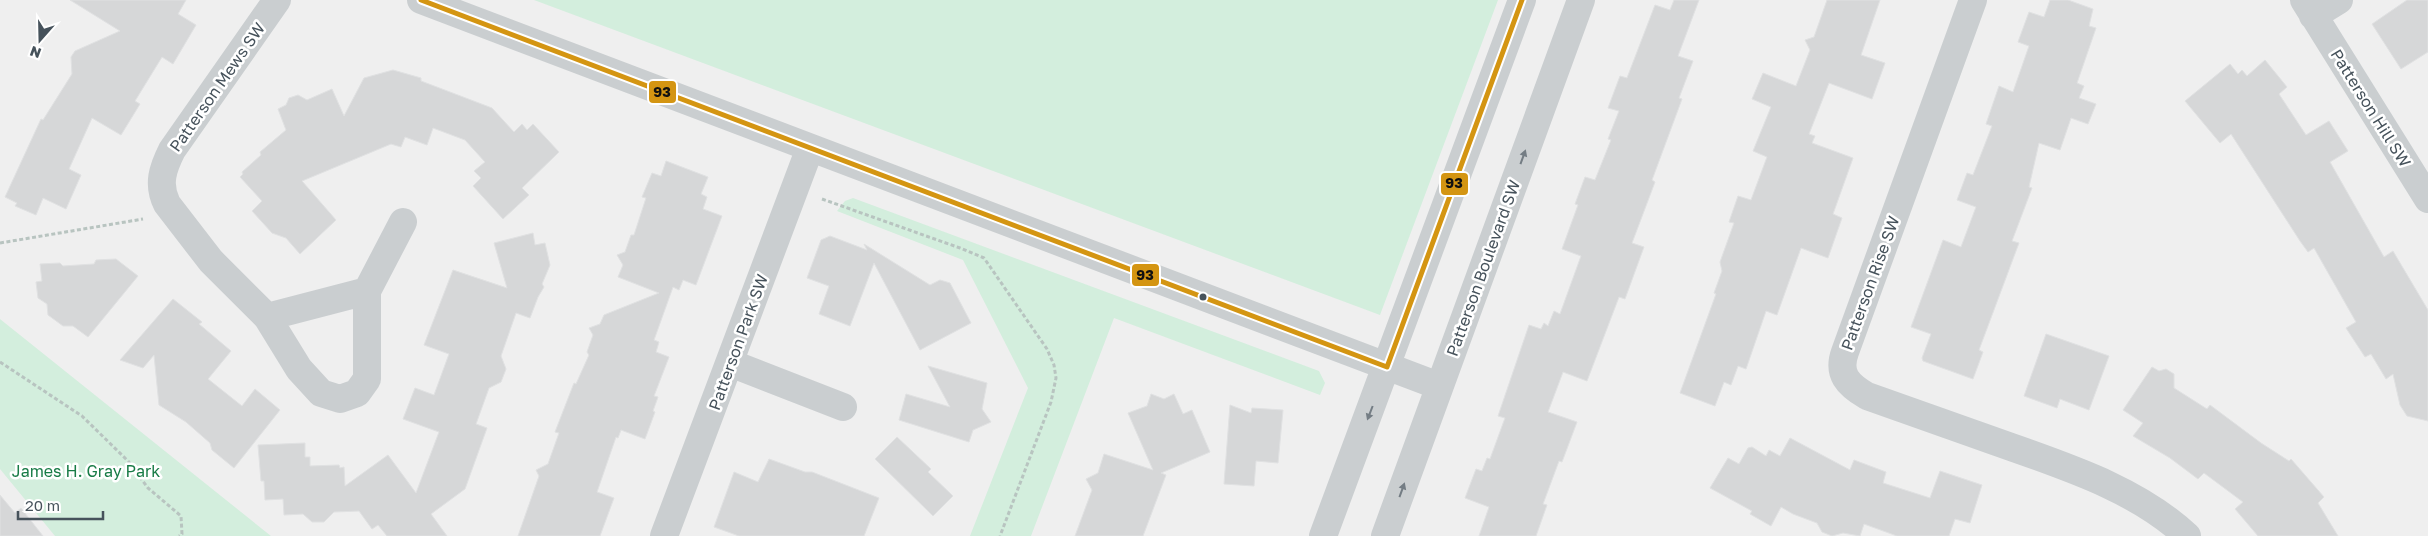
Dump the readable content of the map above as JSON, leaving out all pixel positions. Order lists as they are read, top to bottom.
{
  "streets": {
    "street": [
      "Patterson Mews SW",
      "Patterson Hill SW",
      "Patterson Boulevard SW",
      "Patterson Rise SW",
      "Patterson Park SW"
    ]
  },
  "parks": ["James H. Gray Park"],
  "lines": ["transit line 93"],
  "scale_bar": "20 m",
  "north": "bottom"
}
